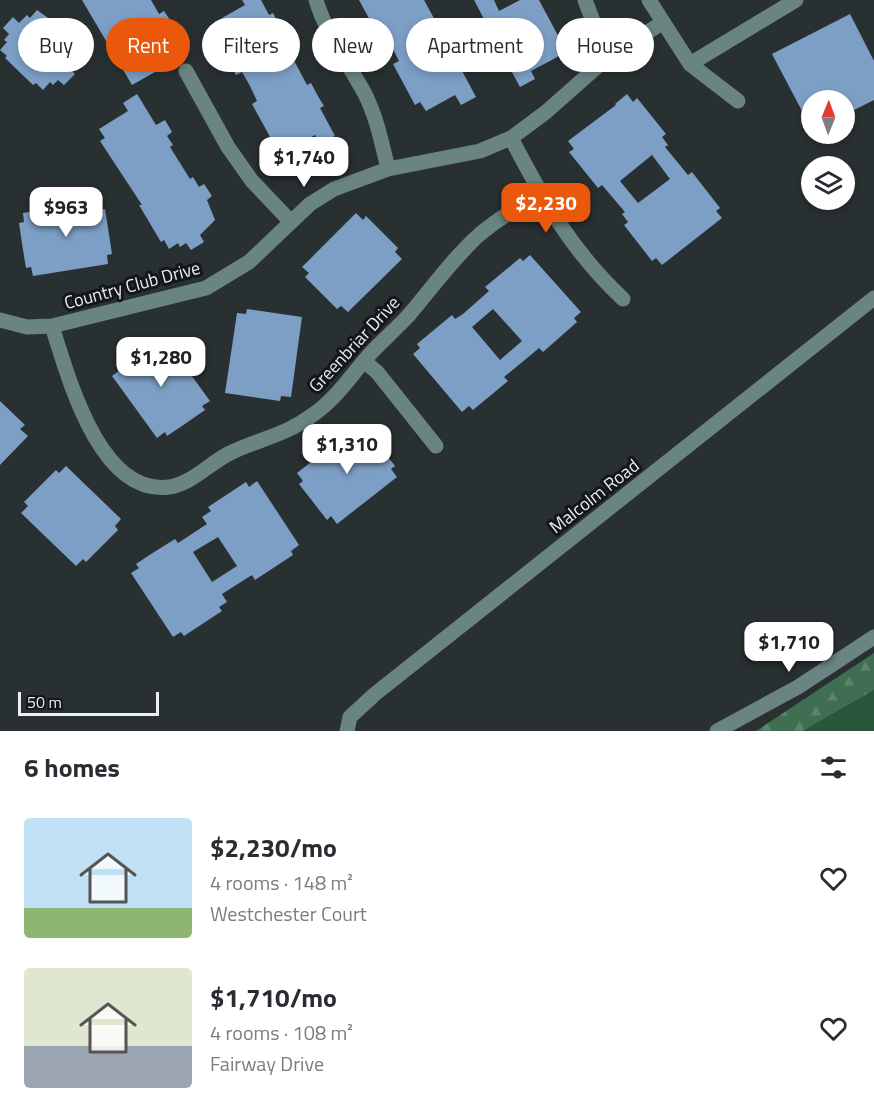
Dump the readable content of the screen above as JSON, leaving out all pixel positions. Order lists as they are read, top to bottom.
{
  "streets": {
    "street": ["Country Club Drive", "Greenbriar Drive", "Malcolm Road"]
  },
  "crossings": [
    ["Country Club Drive", "Greenbriar Drive"]
  ],
  "scale_bar": "50 m",
  "north": "top",
  "page": {
    "chip": [
      "Buy",
      "Rent",
      "Filters",
      "New",
      "Apartment",
      "House"
    ],
    "price": [
      "$1,740",
      "$2,230",
      "$963",
      "$1,280",
      "$1,310",
      "$1,710"
    ],
    "scale": "50 m",
    "heading": "6 homes",
    "list": [
      {
        "name": "$2,230/mo",
        "note": "4 rooms · 148 m² · Westchester Court"
      },
      {
        "name": "$1,710/mo",
        "note": "4 rooms · 108 m² · Fairway Drive"
      }
    ]
  }
}
